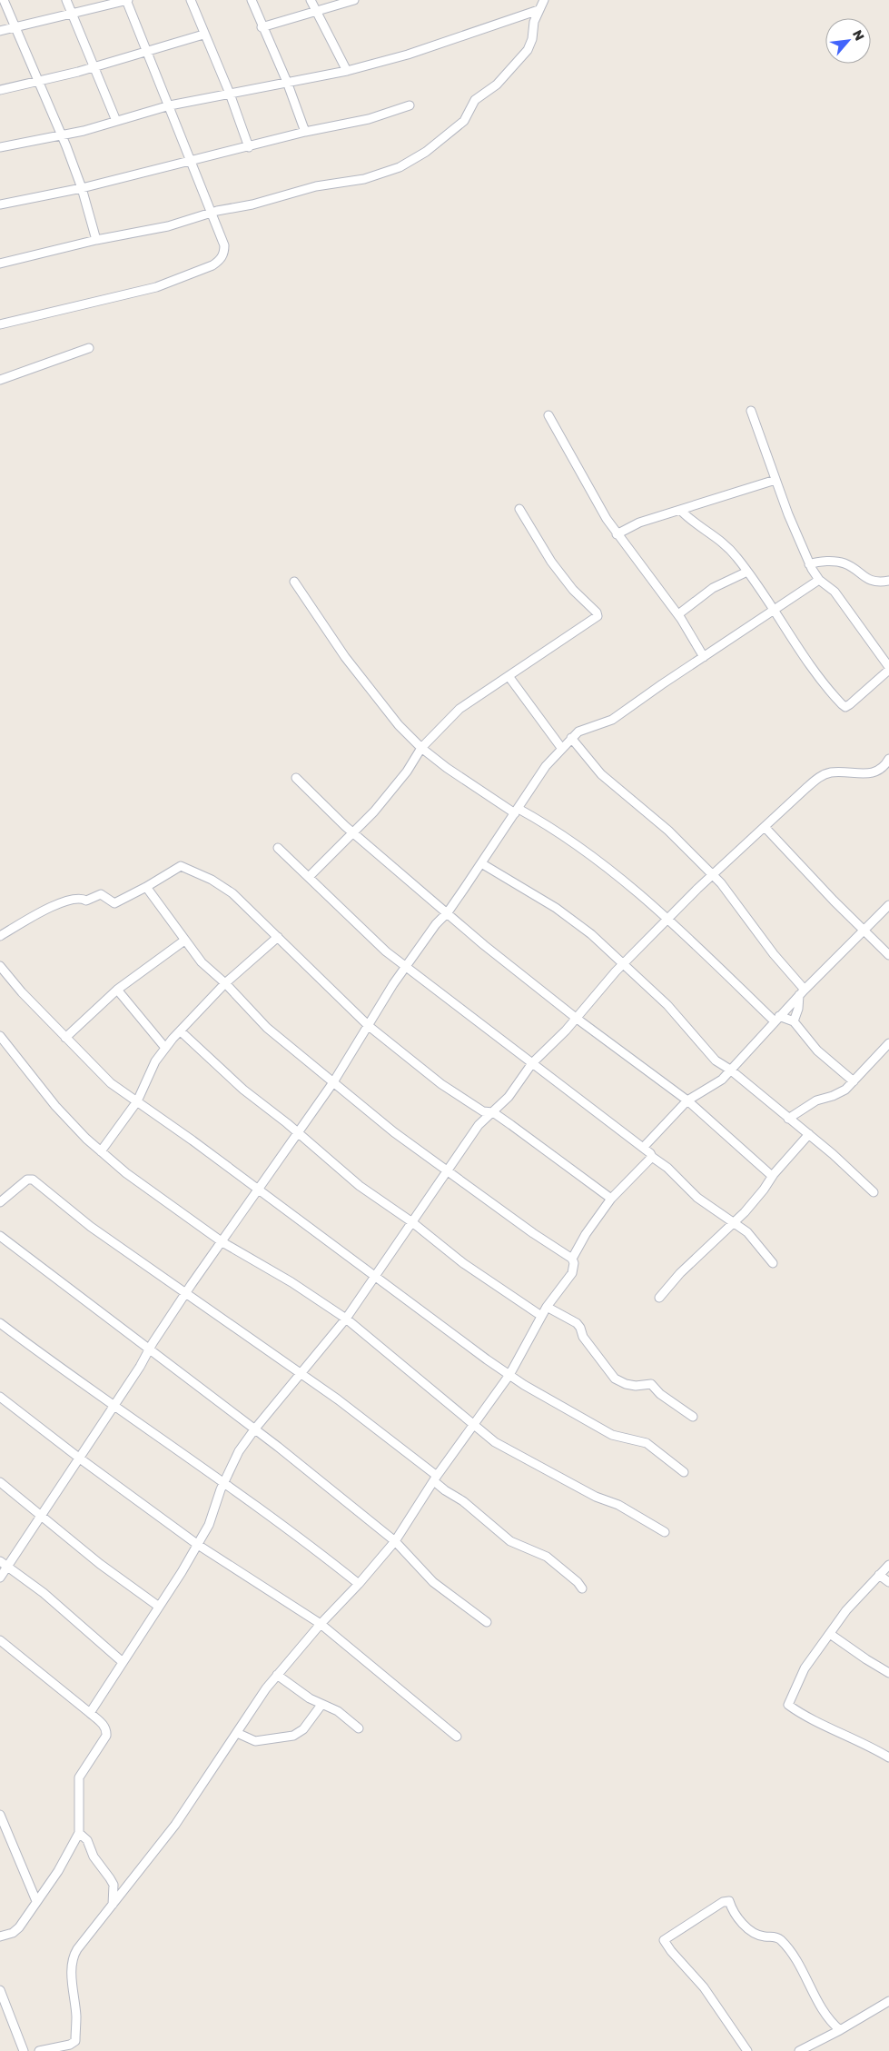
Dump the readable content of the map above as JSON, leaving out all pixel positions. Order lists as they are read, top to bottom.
{
  "north": "top right"
}
